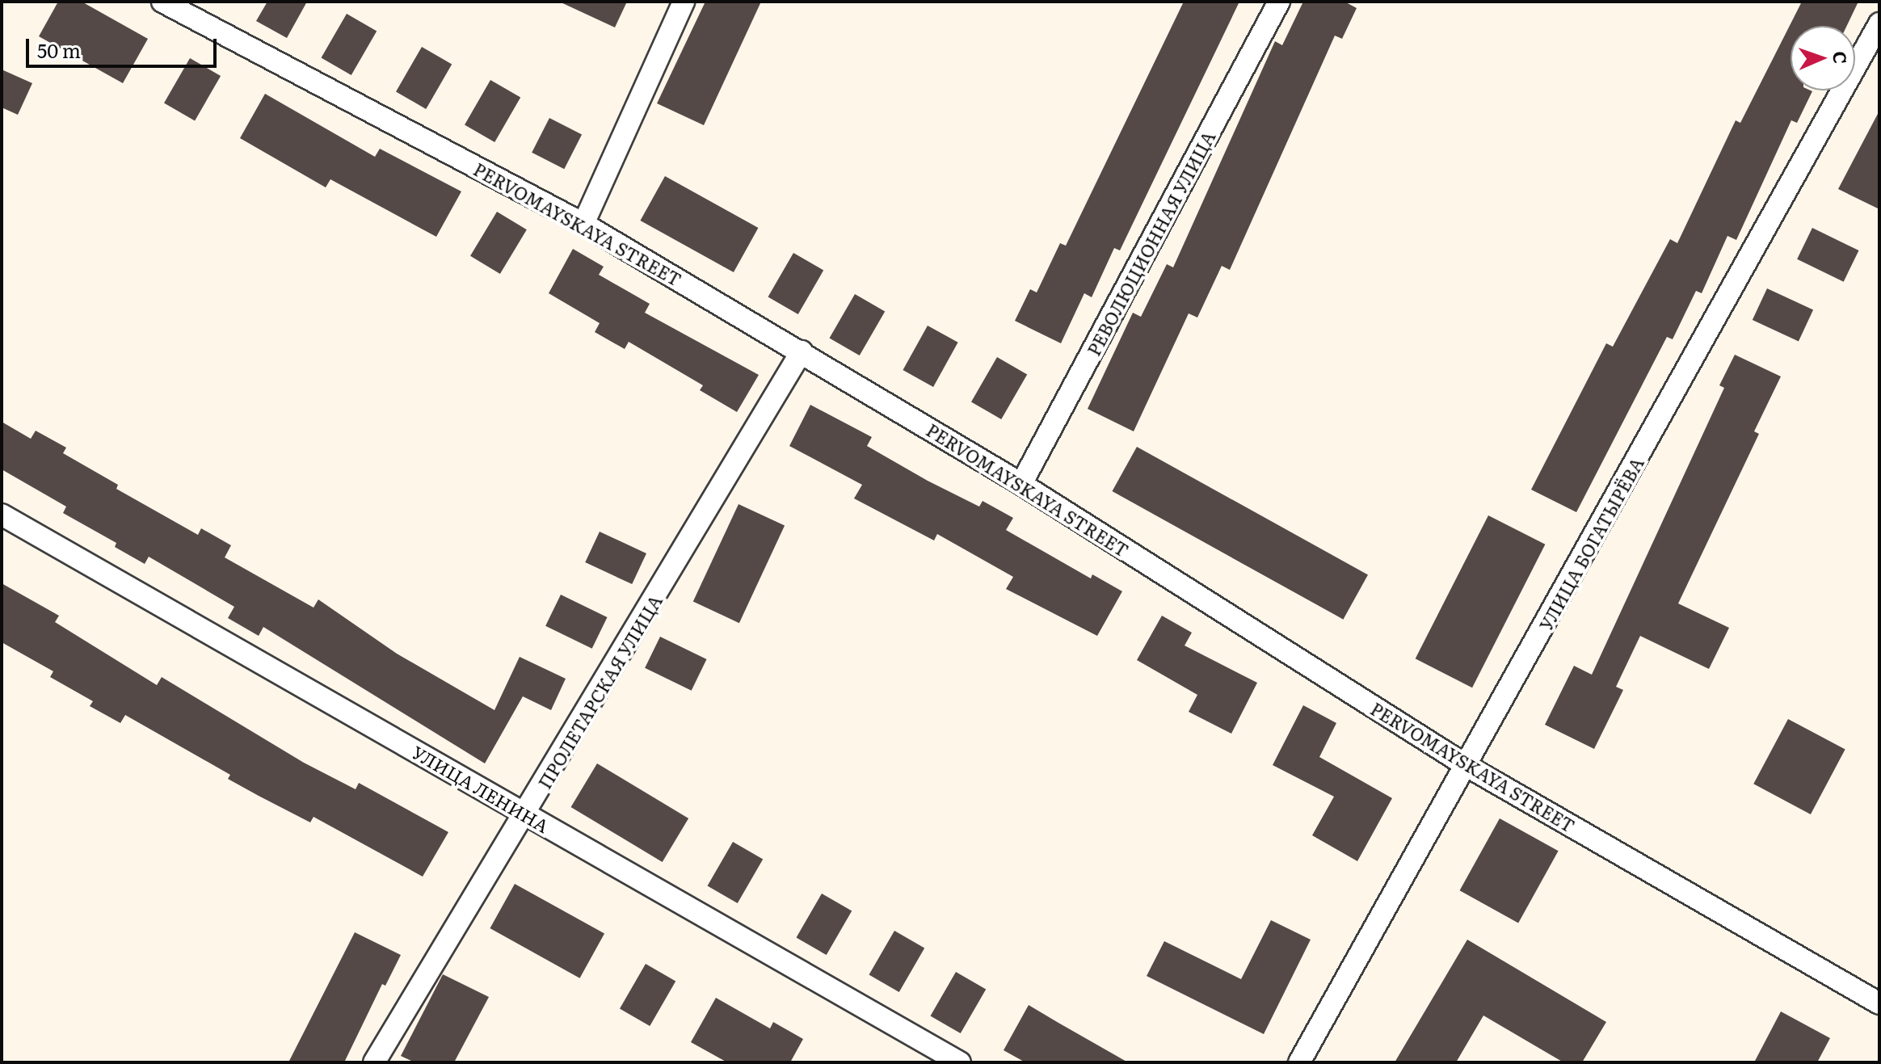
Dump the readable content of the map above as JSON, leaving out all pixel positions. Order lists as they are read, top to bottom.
{
  "streets": {
    "street": [
      "PERVOMAYSKAYA STREET",
      "РЕВОЛЮЦИОННАЯ УЛИЦА",
      "УЛИЦА БОГАТЫРЁВА",
      "ПРОЛЕТАРСКАЯ УЛИЦА",
      "УЛИЦА ЛЕНИНА"
    ]
  },
  "crossings": [
    ["PERVOMAYSKAYA STREET", "РЕВОЛЮЦИОННАЯ УЛИЦА"],
    ["PERVOMAYSKAYA STREET", "УЛИЦА БОГАТЫРЁВА"],
    ["PERVOMAYSKAYA STREET", "ПРОЛЕТАРСКАЯ УЛИЦА"],
    ["ПРОЛЕТАРСКАЯ УЛИЦА", "УЛИЦА ЛЕНИНА"]
  ],
  "scale_bar": "50 m",
  "north": "right"
}
